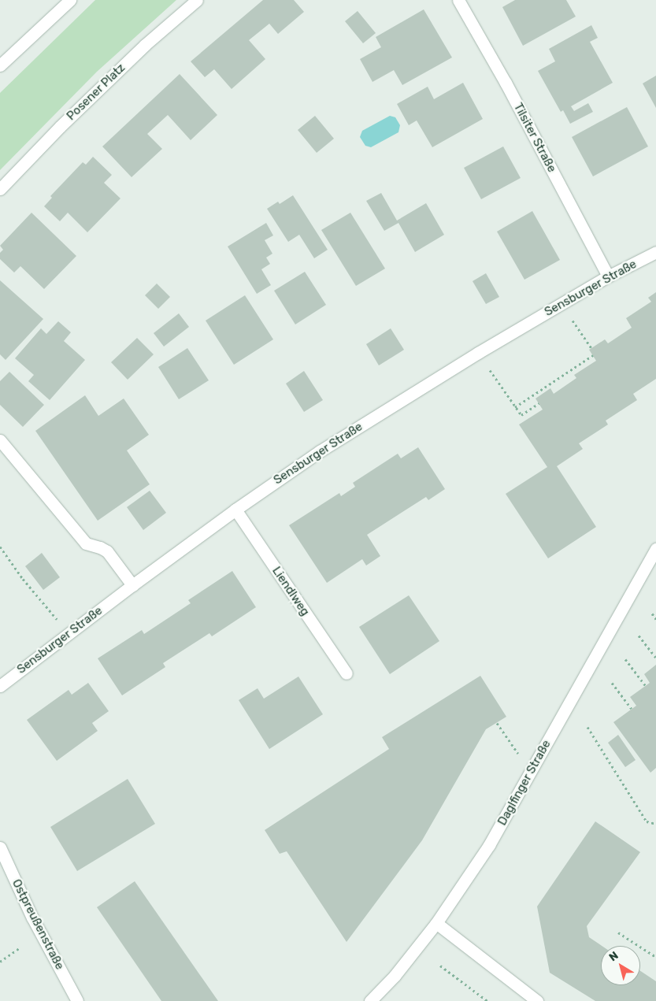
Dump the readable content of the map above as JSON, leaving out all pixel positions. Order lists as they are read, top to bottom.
{
  "streets": {
    "street": [
      "Posener Platz",
      "Tilsiter Straße",
      "Sensburger Straße",
      "Liendlweg",
      "Daglfinger Straße",
      "Ostpreußenstraße"
    ]
  },
  "crossings": [
    ["Tilsiter Straße", "Sensburger Straße"],
    ["Sensburger Straße", "Liendlweg"]
  ],
  "north": "top left"
}
